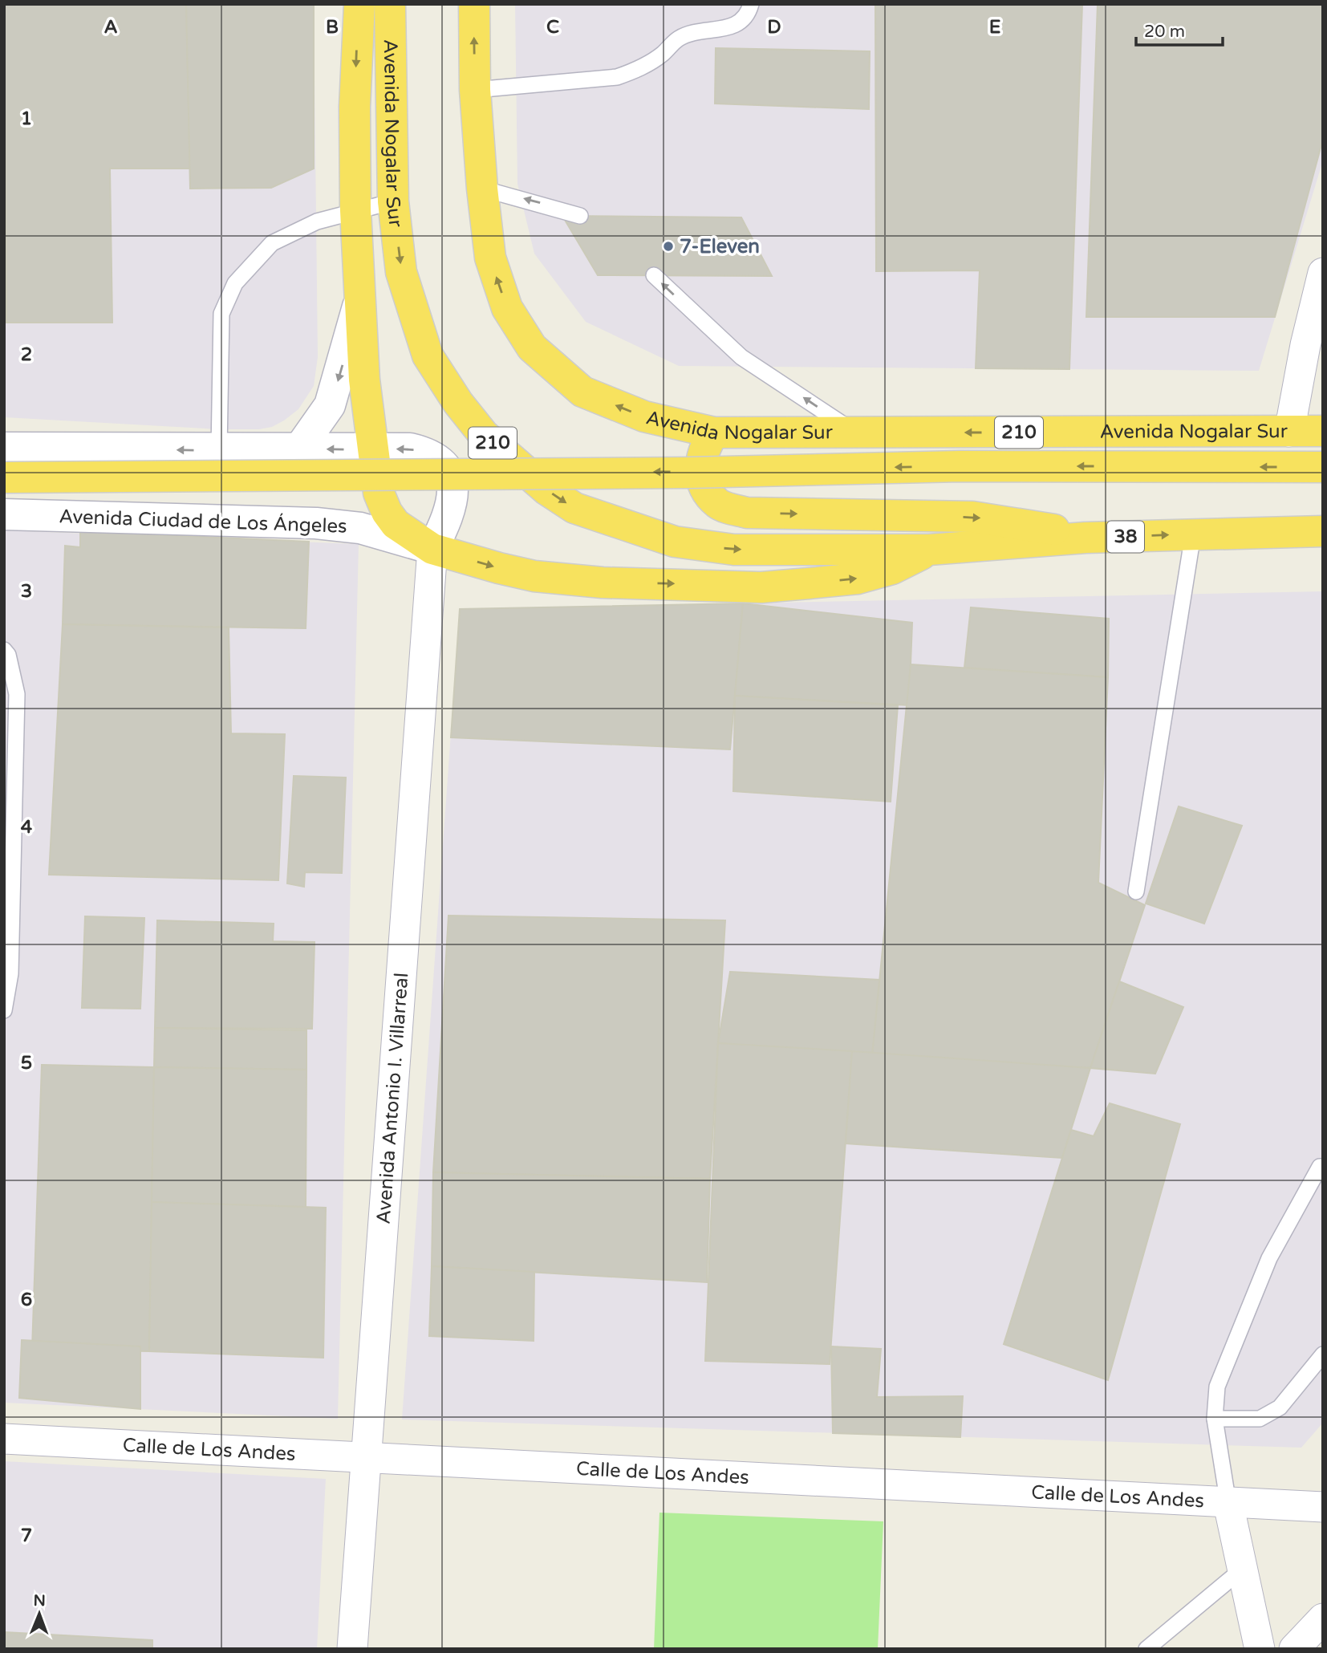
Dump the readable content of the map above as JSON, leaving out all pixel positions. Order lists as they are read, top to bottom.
{
  "streets": {
    "highway": ["Avenida Nogalar Sur", "210", "38"],
    "main road": ["Avenida Ciudad de Los Ángeles"],
    "street": ["Avenida Antonio I. Villarreal", "Calle de Los Andes"]
  },
  "crossings": [
    ["Avenida Nogalar Sur", "38"],
    ["Avenida Ciudad de Los Ángeles", "Avenida Antonio I. Villarreal"],
    ["Avenida Antonio I. Villarreal", "Calle de Los Andes"]
  ],
  "places": ["7-Eleven"],
  "scale_bar": "20 m",
  "north": "top",
  "grid": {
    "columns": [
      "A",
      "B",
      "C",
      "D",
      "E"
    ],
    "rows": [
      "1",
      "2",
      "3",
      "4",
      "5",
      "6",
      "7"
    ]
  }
}
